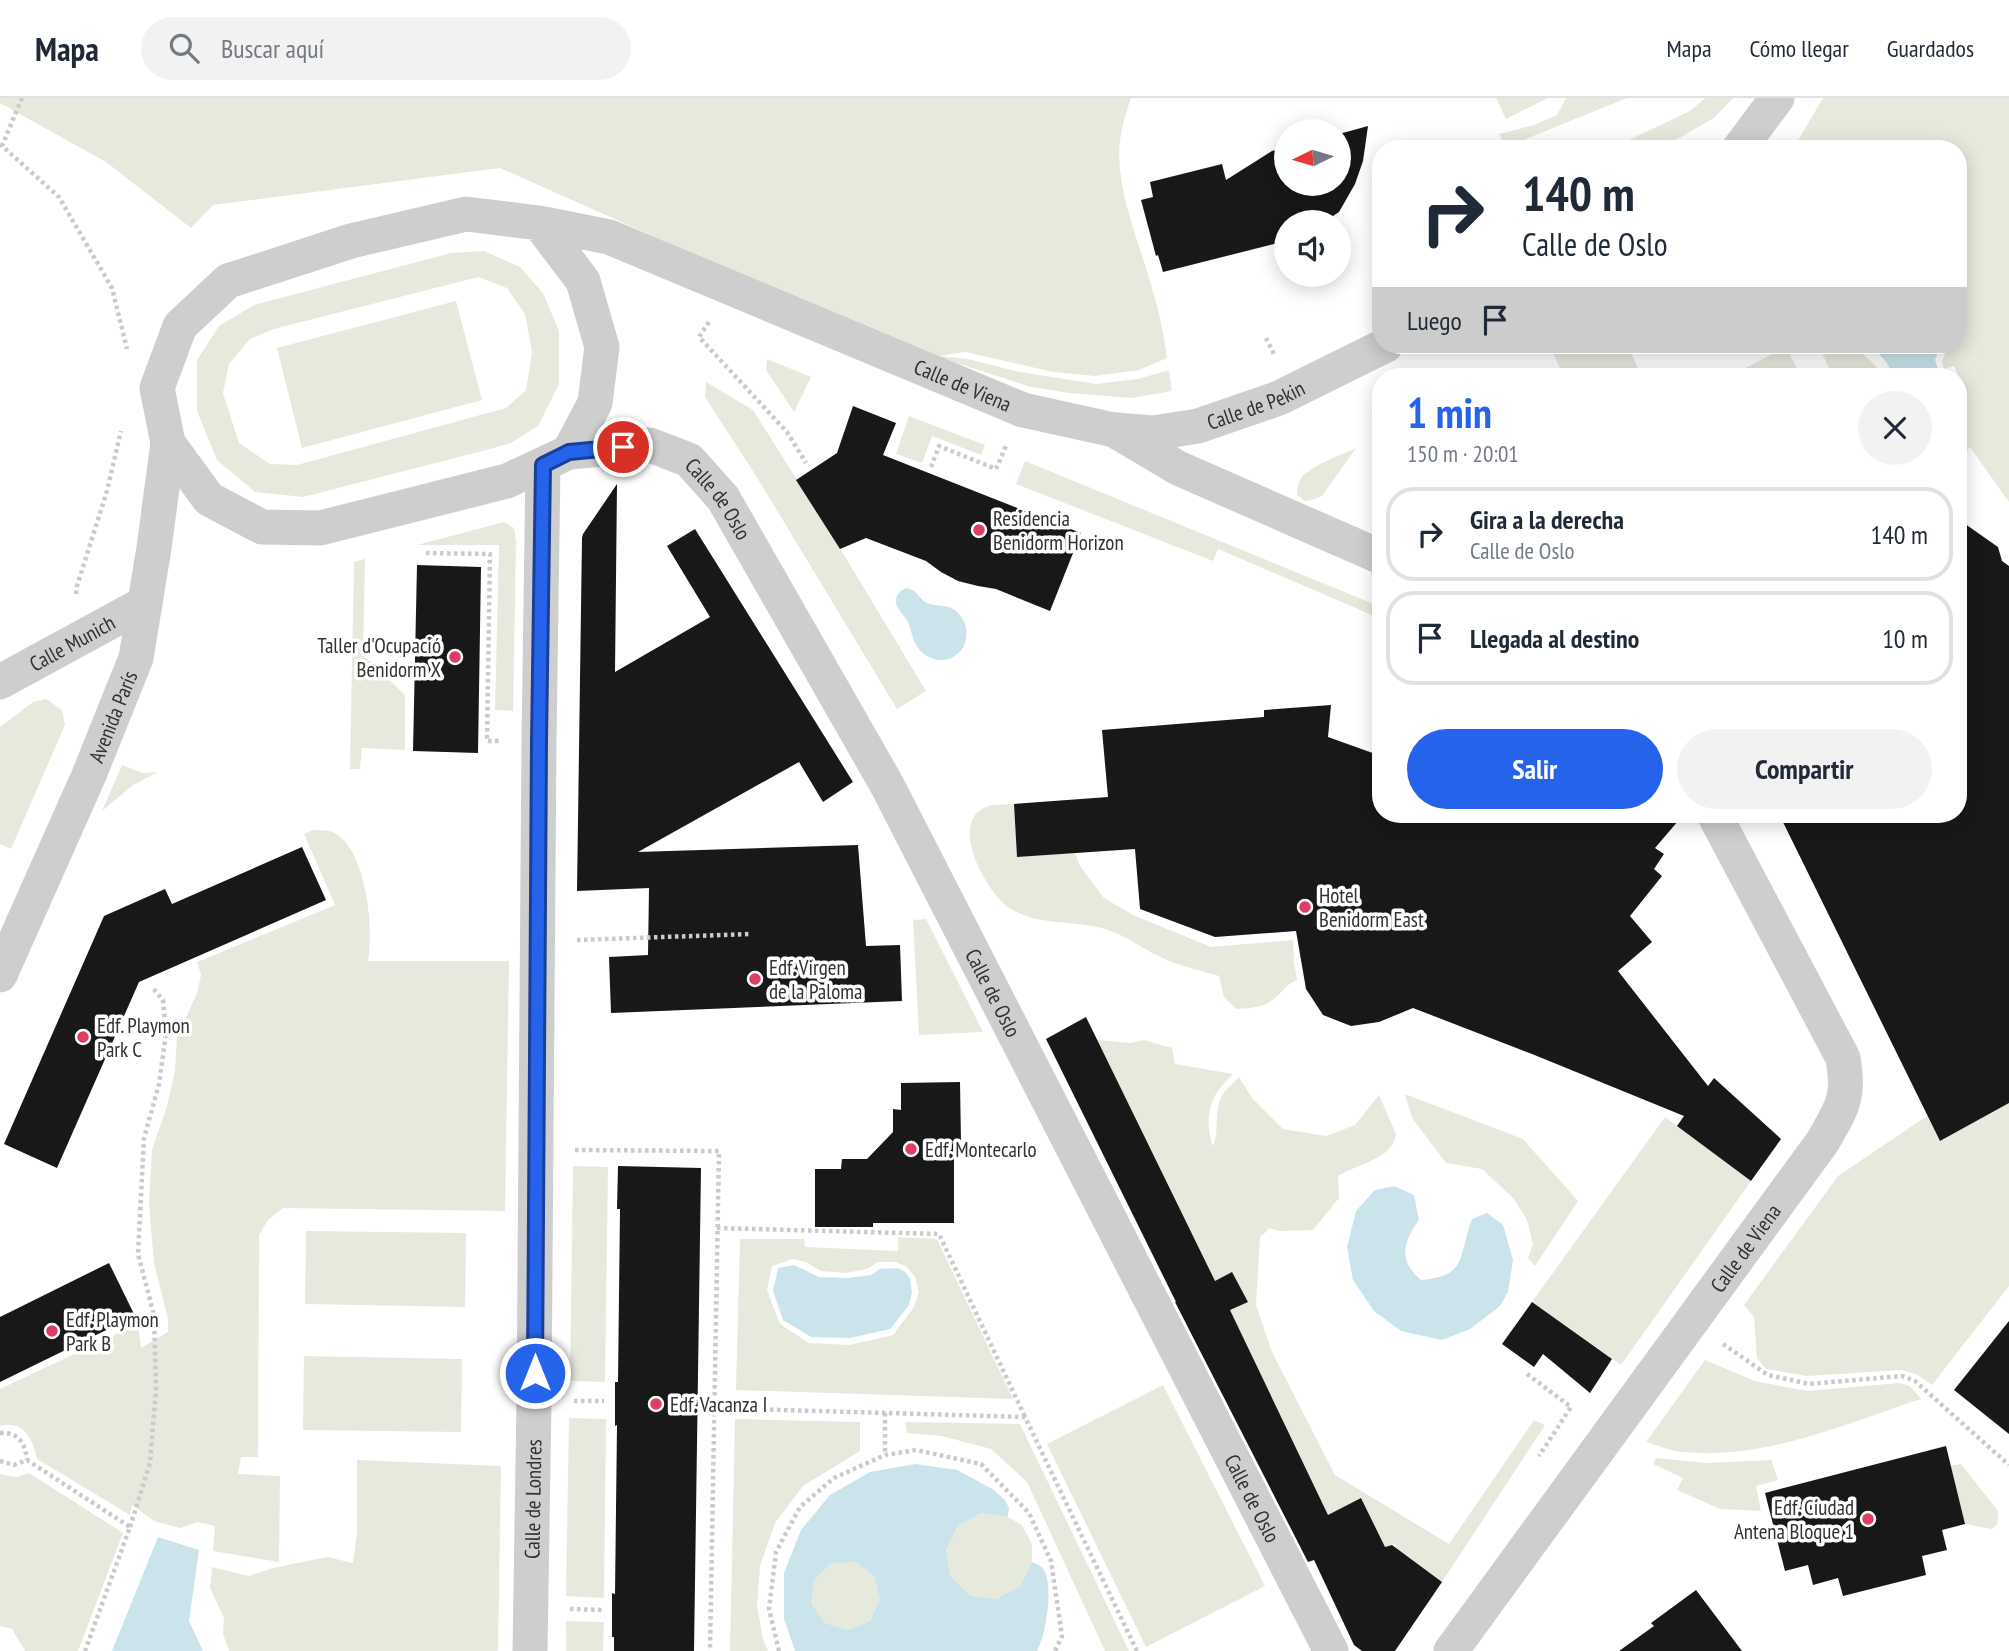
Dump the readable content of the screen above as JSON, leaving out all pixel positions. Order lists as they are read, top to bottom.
{
  "streets": {
    "street": [
      "Calle de Viena",
      "Calle de Pekin",
      "Calle de Oslo",
      "Calle Munich",
      "Avenida París",
      "Calle de Londres"
    ]
  },
  "crossings": [
    ["Calle de Viena", "Calle de Pekin"],
    ["Calle de Viena", "Calle de Oslo"],
    ["Calle de Viena", "Avenida París"],
    ["Calle de Oslo", "Avenida París"],
    ["Calle de Oslo", "Calle de Londres"],
    ["Calle Munich", "Avenida París"]
  ],
  "places": [
    "Residencia Benidorm Horizon",
    "Taller d'Ocupació Benidorm X",
    "Hotel Benidorm East",
    "Edf. Virgen de la Paloma",
    "Edf. Playmon Park C",
    "Edf. Montecarlo",
    "Edf. Playmon Park B",
    "Edf. Vacanza I",
    "Edf. Ciudad Antena Bloque 1"
  ],
  "north": "left",
  "page": {
    "header": "Mapa",
    "search": "Buscar aquí",
    "nav": ["Mapa", "Cómo llegar", "Guardados"],
    "turn": ["140 m", "Calle de Oslo"],
    "then": "Luego",
    "heading": ["1 min", "150 m · 20:01"],
    "list": [
      {
        "name": "Gira a la derecha",
        "note": "Calle de Oslo",
        "value": "140 m"
      },
      {
        "name": "Llegada al destino",
        "value": "10 m"
      }
    ],
    "buttons": ["Salir", "Compartir"]
  }
}
